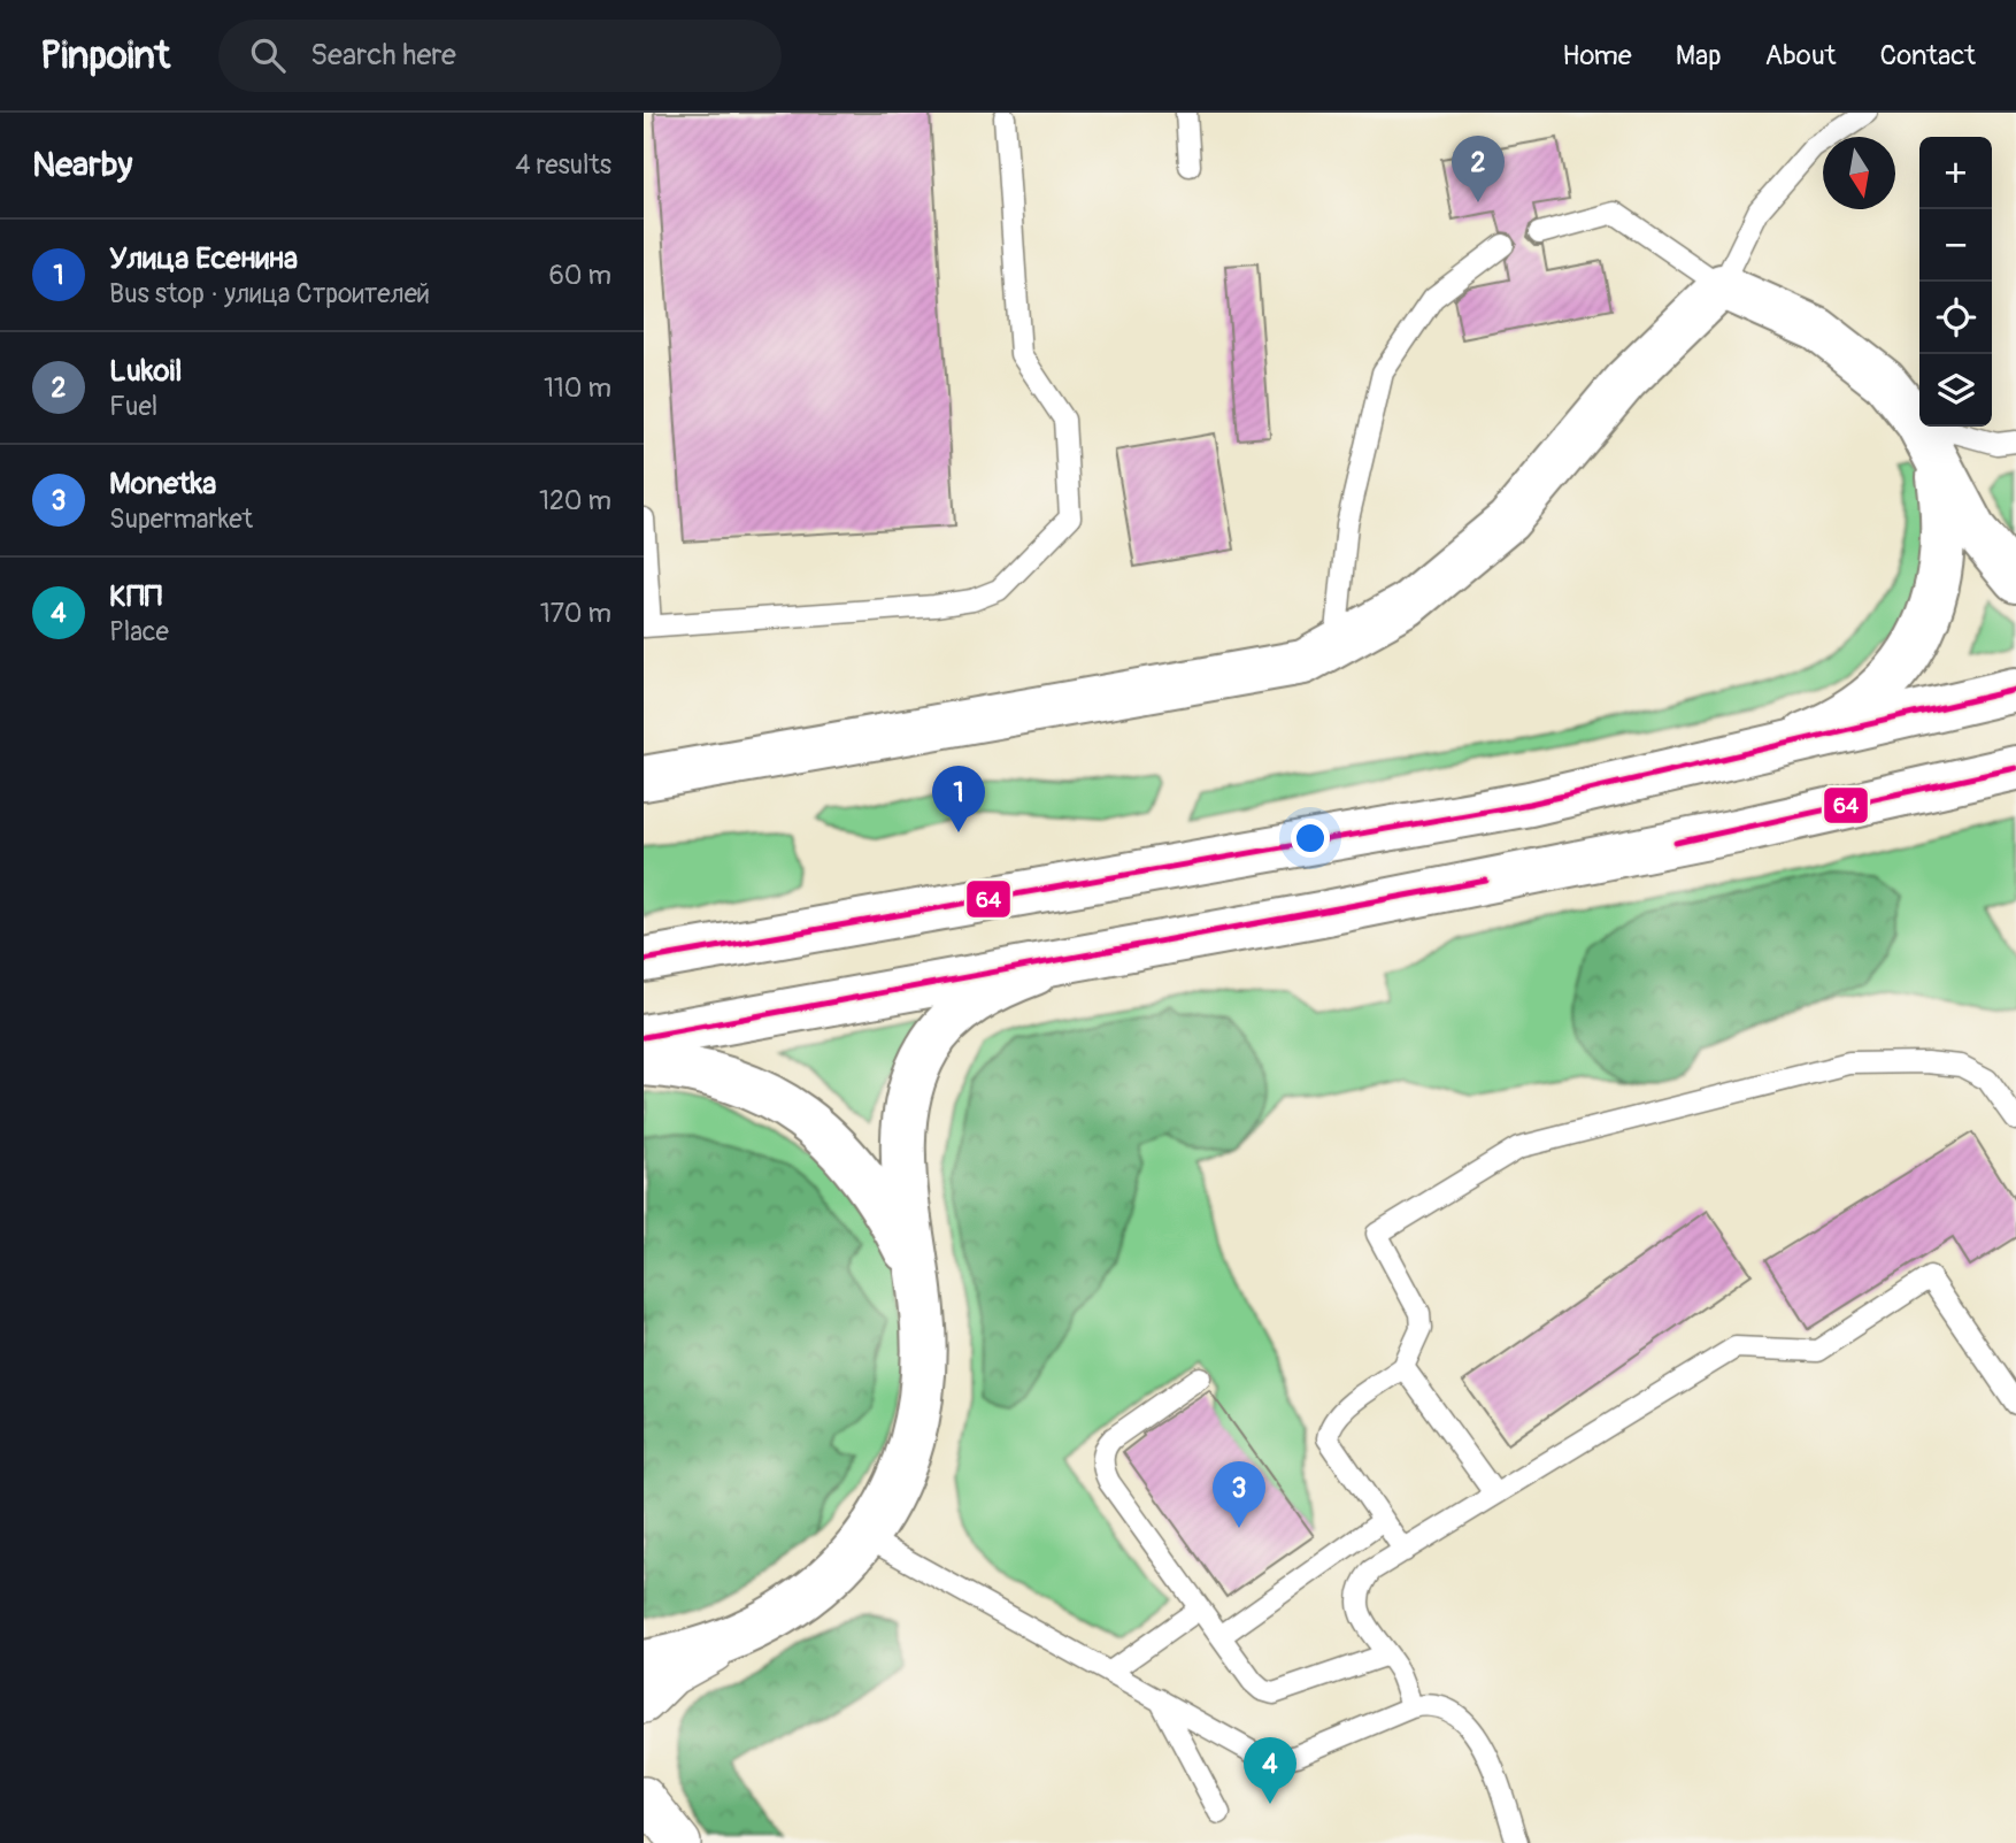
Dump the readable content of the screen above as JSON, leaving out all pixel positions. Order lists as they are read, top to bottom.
{
  "lines": ["transit line 64"],
  "north": "bottom",
  "page": {
    "header": "Pinpoint",
    "search": "Search here",
    "nav": [
      "Home",
      "Map",
      "About",
      "Contact"
    ],
    "heading": ["Nearby", "4 results"],
    "pins": [
      "2",
      "1",
      "3",
      "4"
    ],
    "map_buttons": ["+", "−"],
    "list": [
      {
        "mark": "1",
        "name": "Улица Есенина",
        "note": "Bus stop · улица Строителей",
        "value": "60 m"
      },
      {
        "mark": "2",
        "name": "Lukoil",
        "note": "Fuel",
        "value": "110 m"
      },
      {
        "mark": "3",
        "name": "Monetka",
        "note": "Supermarket",
        "value": "120 m"
      },
      {
        "mark": "4",
        "name": "КПП",
        "note": "Place",
        "value": "170 m"
      }
    ]
  }
}
